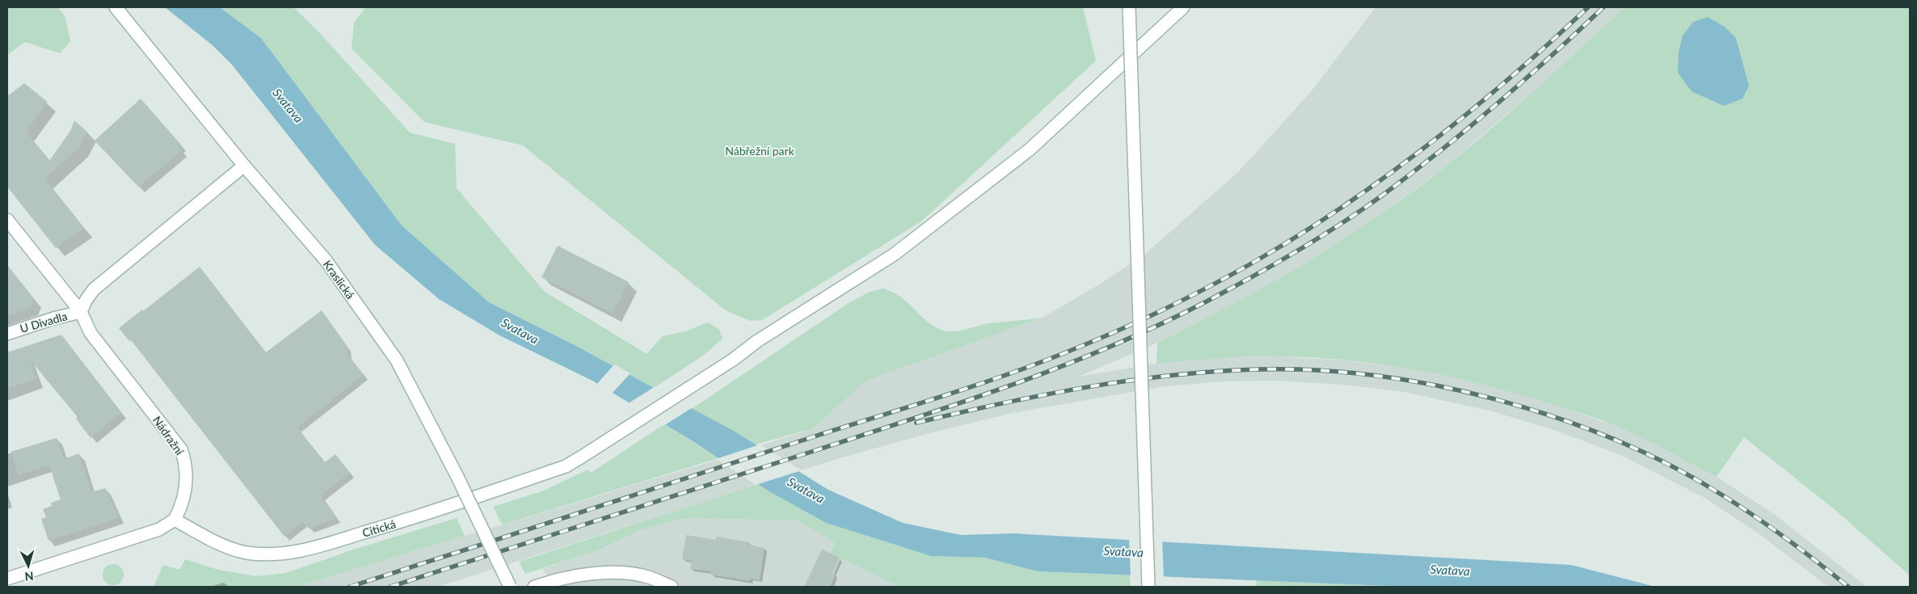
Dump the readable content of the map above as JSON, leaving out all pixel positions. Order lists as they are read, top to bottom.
{
  "streets": {
    "street": [
      "Kraslická",
      "U Divadla",
      "Nádražní",
      "Citická"
    ]
  },
  "crossings": [
    ["U Divadla", "Nádražní"],
    ["Nádražní", "Citická"]
  ],
  "water": ["Svatava"],
  "parks": ["Nábřežní park"],
  "north": "bottom"
}
